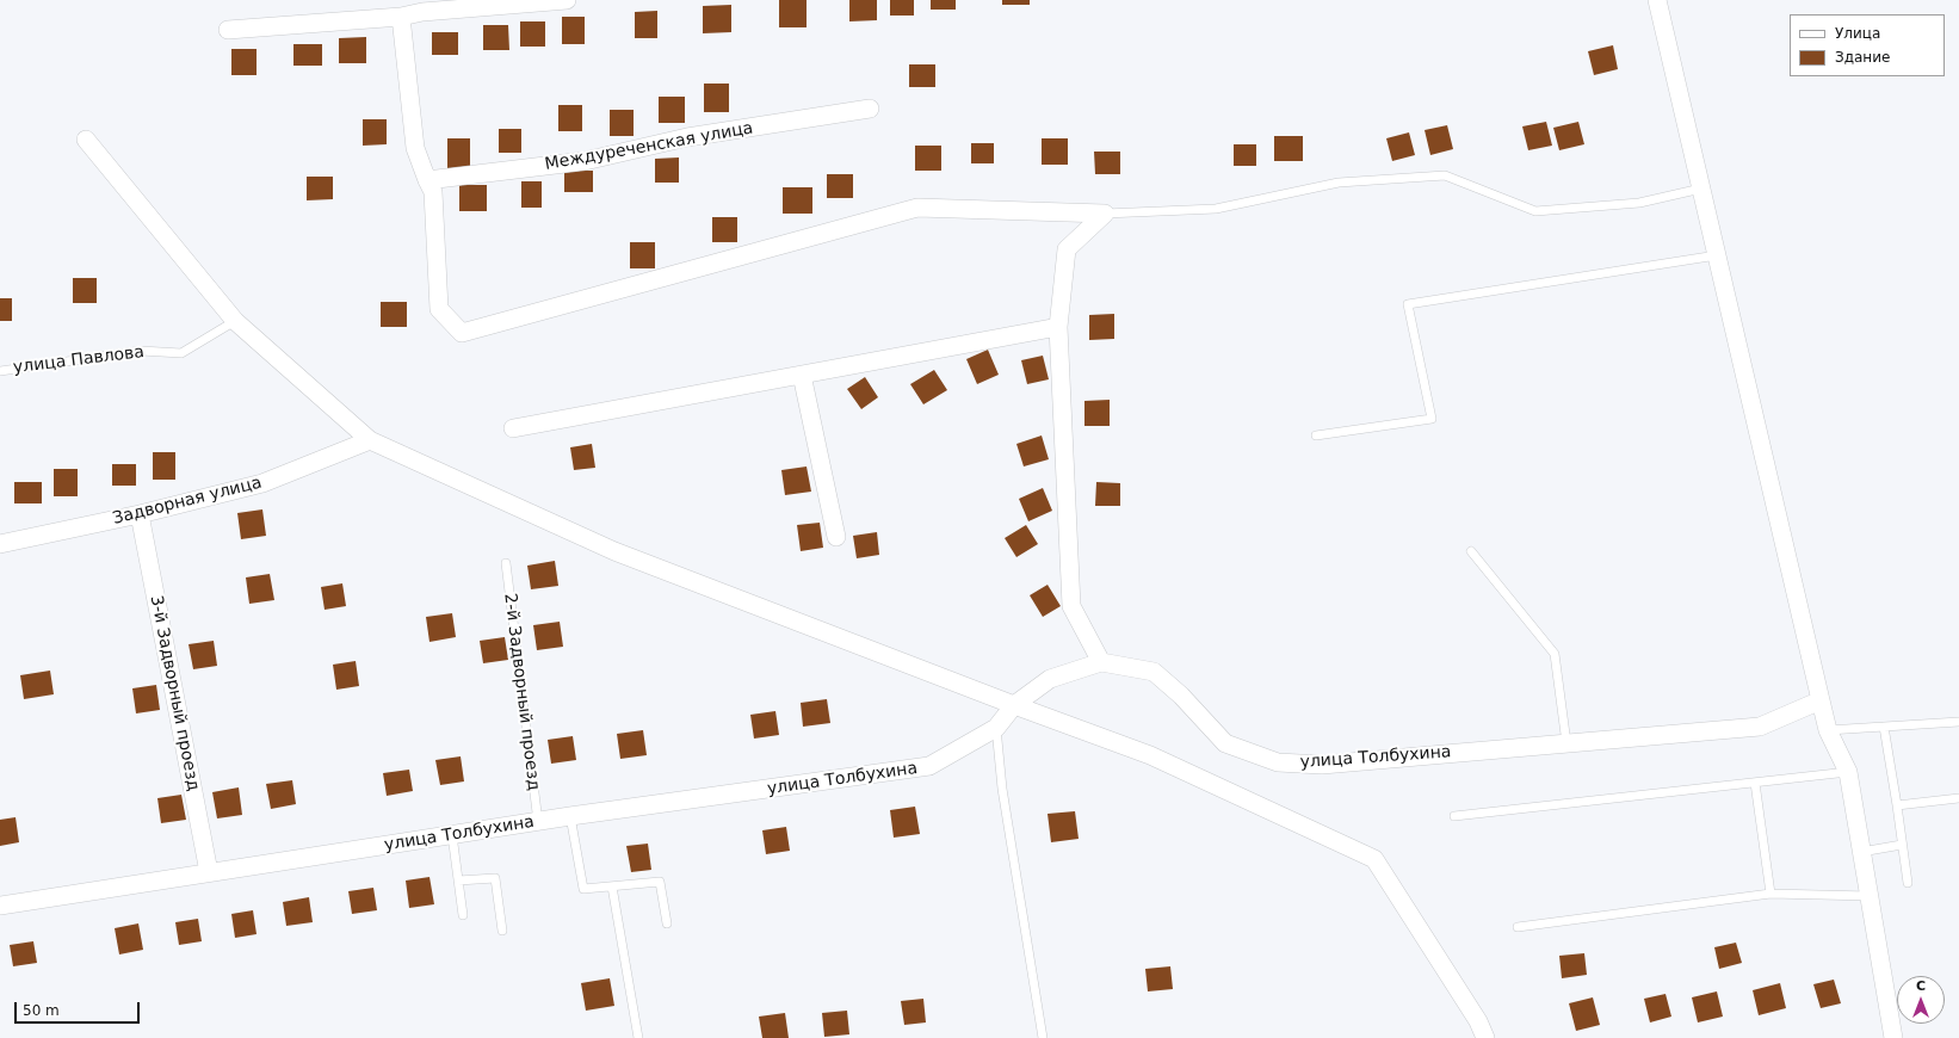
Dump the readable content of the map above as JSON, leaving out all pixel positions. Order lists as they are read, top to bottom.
{
  "streets": {
    "street": [
      "Междуреченская улица",
      "Задворная улица",
      "3-й Задворный проезд",
      "улица Толбухина"
    ],
    "lane": ["улица Павлова", "2-й Задворный проезд"]
  },
  "crossings": [
    ["Задворная улица", "3-й Задворный проезд"],
    ["2-й Задворный проезд", "улица Толбухина"],
    ["3-й Задворный проезд", "улица Толбухина"]
  ],
  "legend": ["Улица", "Здание"],
  "scale_bar": "50 m",
  "north": "top"
}
